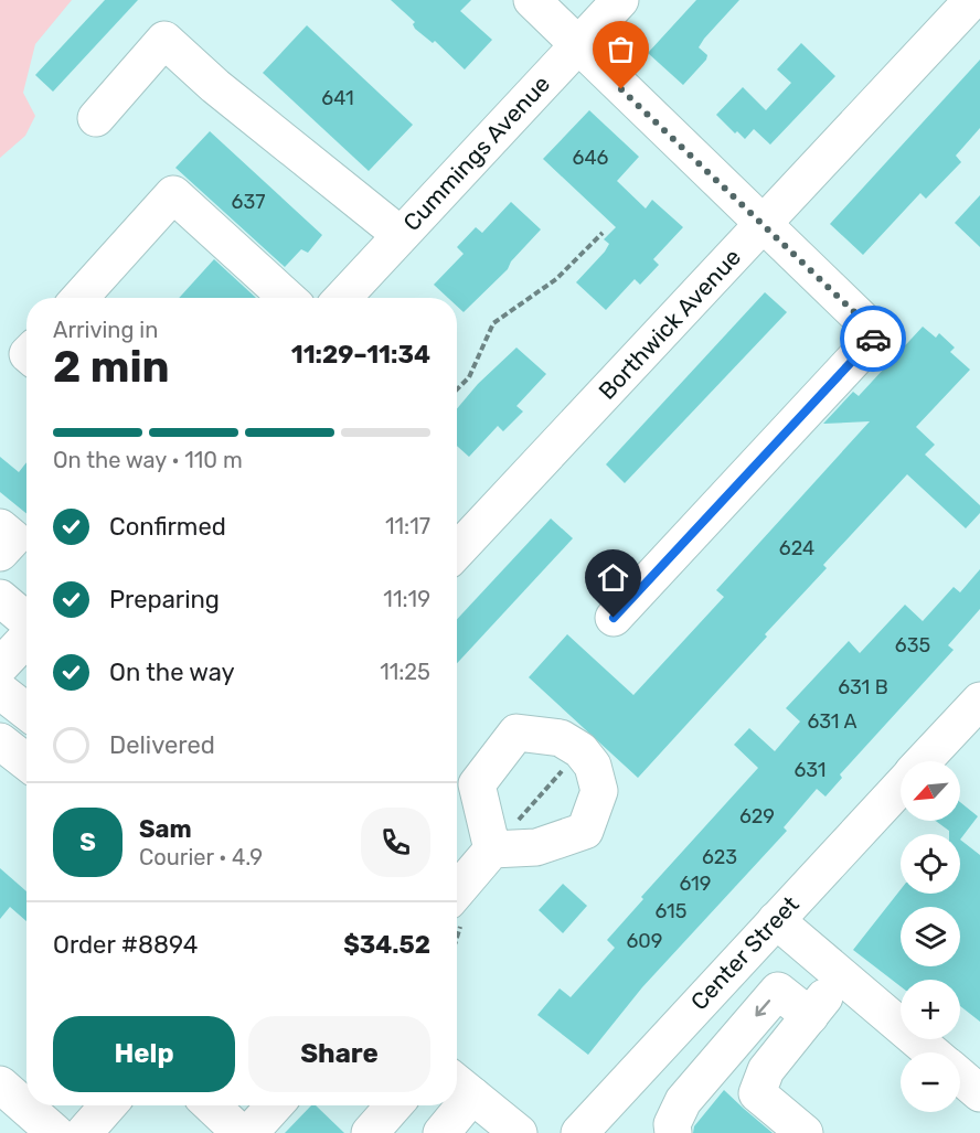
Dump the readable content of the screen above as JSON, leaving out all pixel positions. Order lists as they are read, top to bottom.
{
  "streets": {
    "street": ["Cummings Avenue", "Borthwick Avenue", "Center Street"]
  },
  "house_numbers": [
    "641",
    "646",
    "637",
    "624",
    "635",
    "631 B",
    "631 A",
    "631",
    "629",
    "623",
    "619",
    "615",
    "609"
  ],
  "north": "bottom left",
  "page": {
    "heading": ["2 min", "Arriving in", "11:29–11:34"],
    "panel": [
      "Sam",
      "Courier · 4.9",
      "Order #8894",
      "$34.52"
    ],
    "bar": "On the way · 110 m",
    "list": [
      ["Confirmed", "11:17"],
      ["Preparing", "11:19"],
      ["On the way", "11:25"],
      "Delivered"
    ],
    "map_buttons": ["+", "−"],
    "round": "S",
    "buttons": ["Help", "Share"]
  }
}
